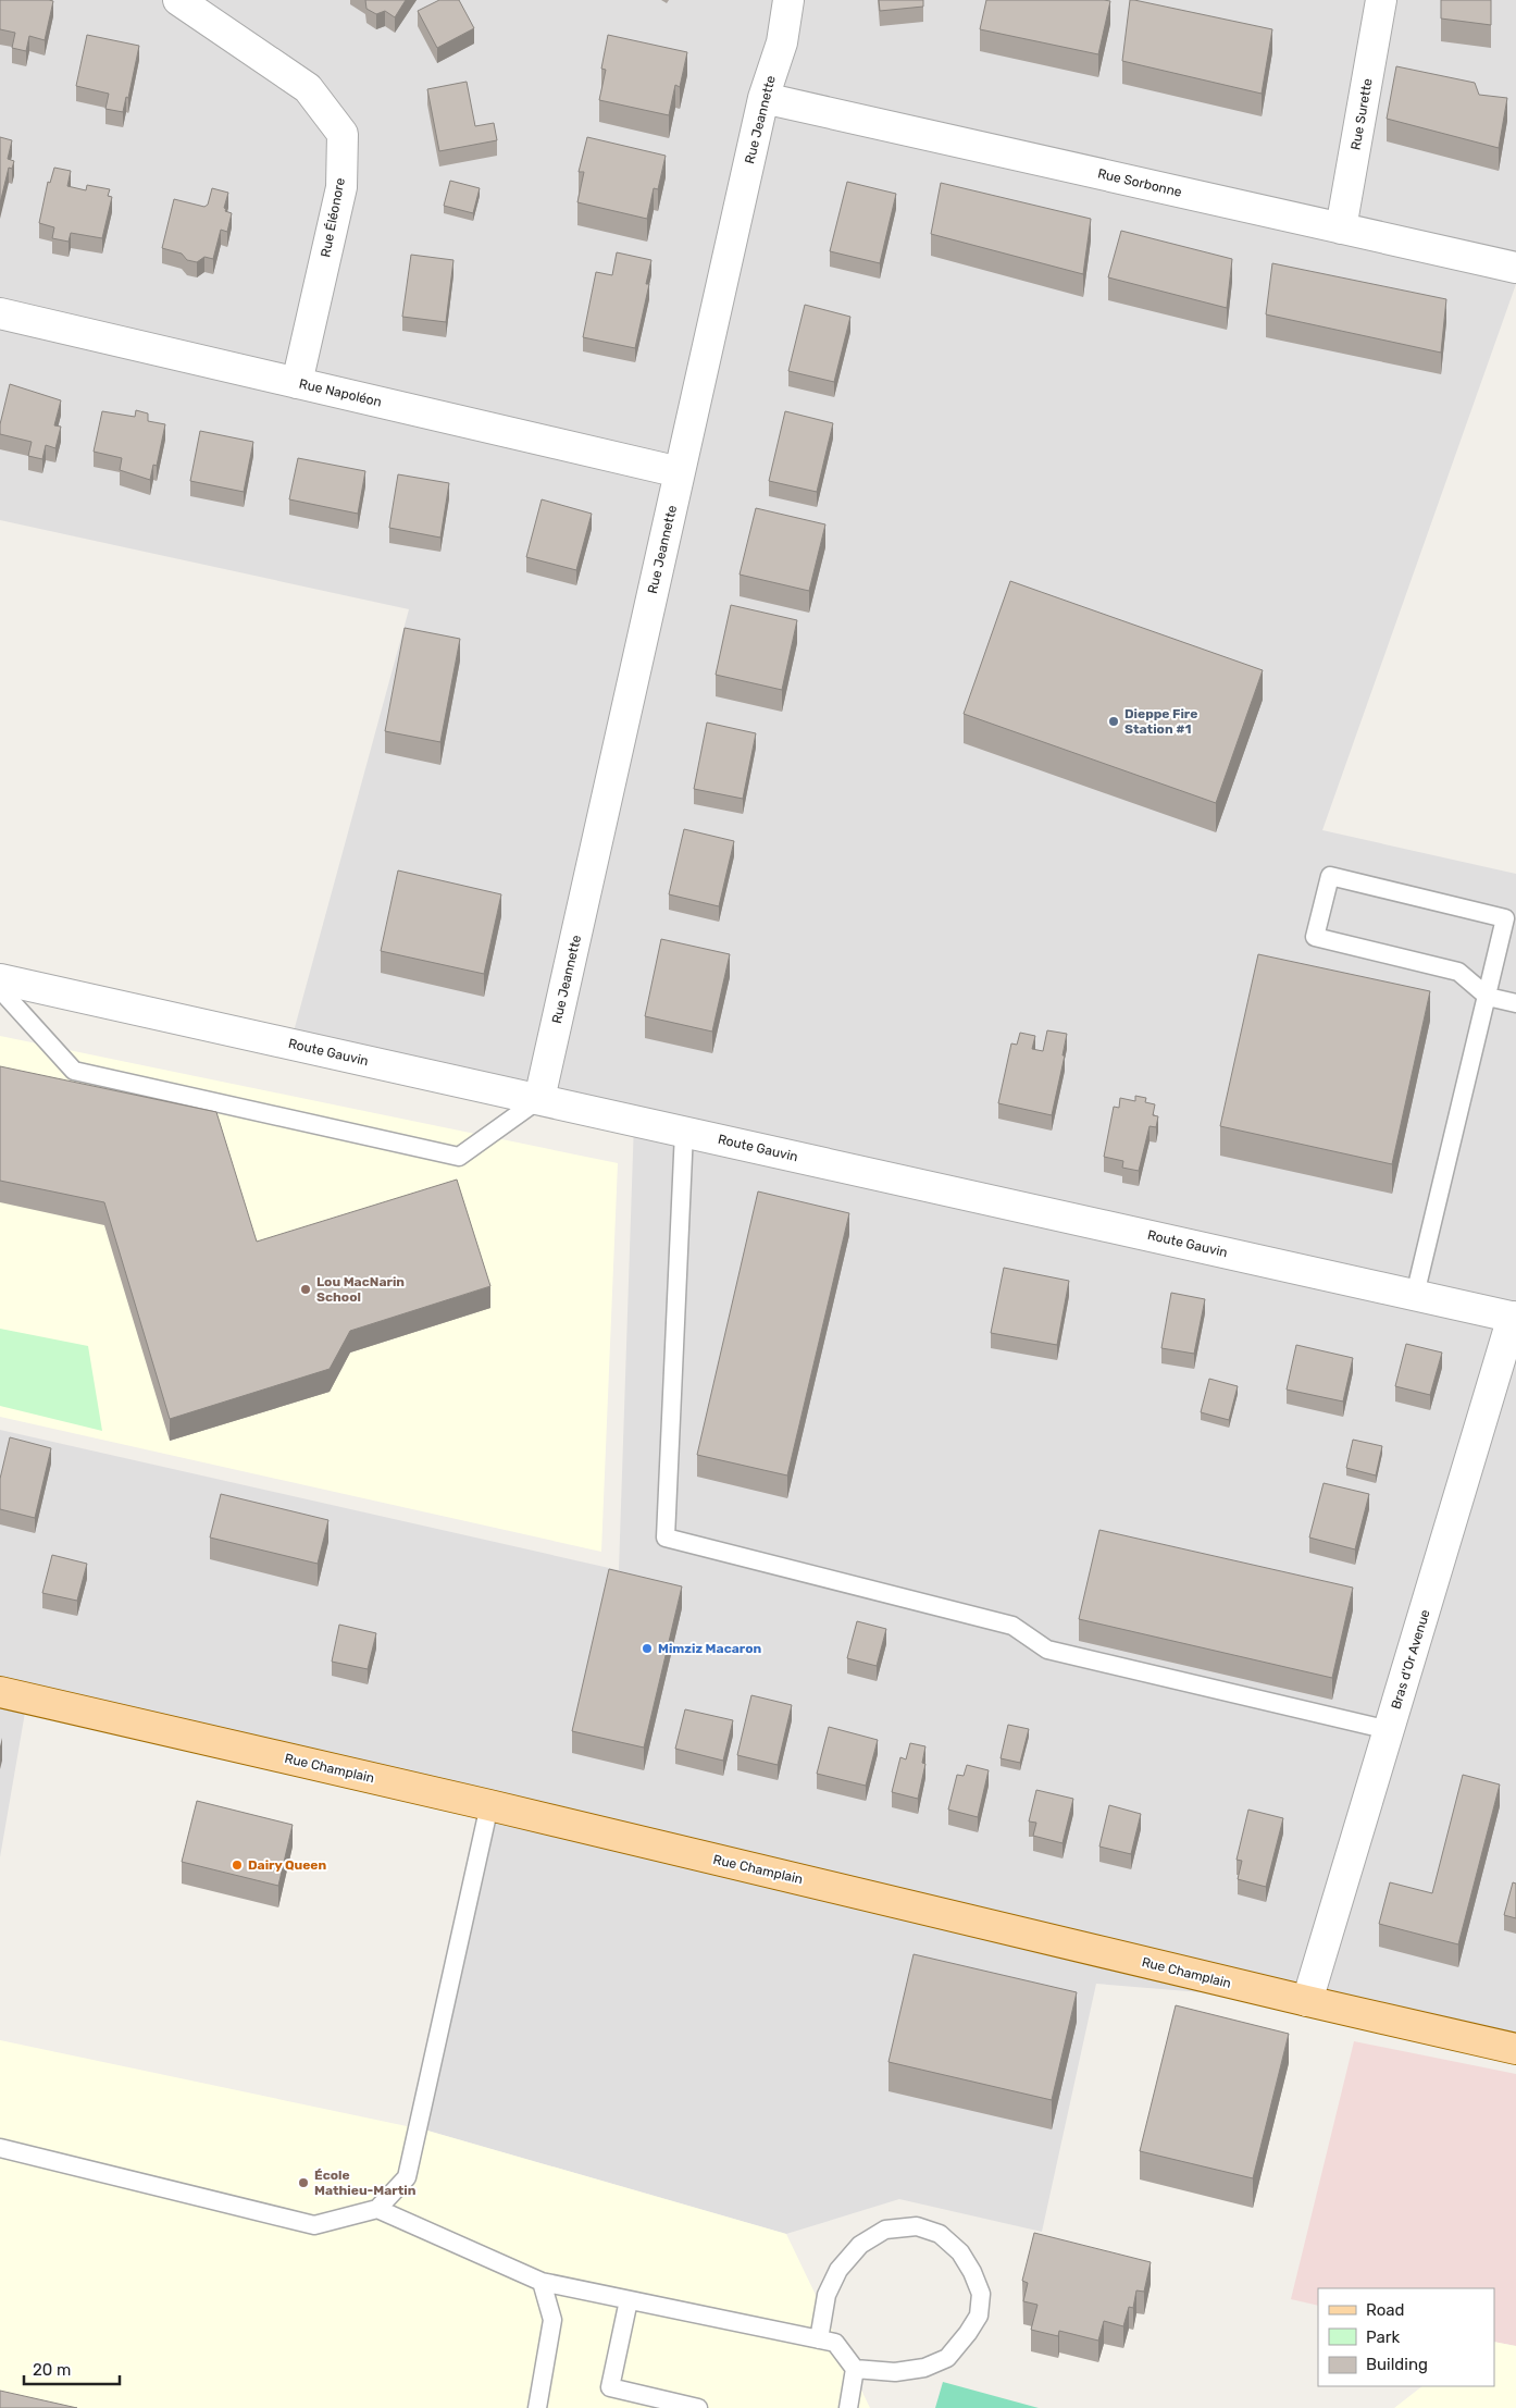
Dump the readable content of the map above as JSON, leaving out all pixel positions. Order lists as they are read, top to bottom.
{
  "streets": {
    "main road": ["Rue Champlain"],
    "street": [
      "Rue Surette",
      "Rue Jeannette",
      "Rue Sorbonne",
      "Rue Éléonore",
      "Rue Napoléon",
      "Route Gauvin",
      "Bras d'Or Avenue"
    ]
  },
  "crossings": [
    ["Rue Surette", "Rue Sorbonne"],
    ["Rue Jeannette", "Rue Sorbonne"],
    ["Rue Jeannette", "Rue Napoléon"],
    ["Rue Jeannette", "Route Gauvin"],
    ["Rue Éléonore", "Rue Napoléon"],
    ["Route Gauvin", "Bras d'Or Avenue"],
    ["Bras d'Or Avenue", "Rue Champlain"]
  ],
  "places": [
    "Dieppe Fire Station #1",
    "Lou MacNarin School",
    "Mimziz Macaron",
    "Dairy Queen",
    "École Mathieu-Martin"
  ],
  "legend": ["Road", "Park", "Building"],
  "scale_bar": "20 m"
}
